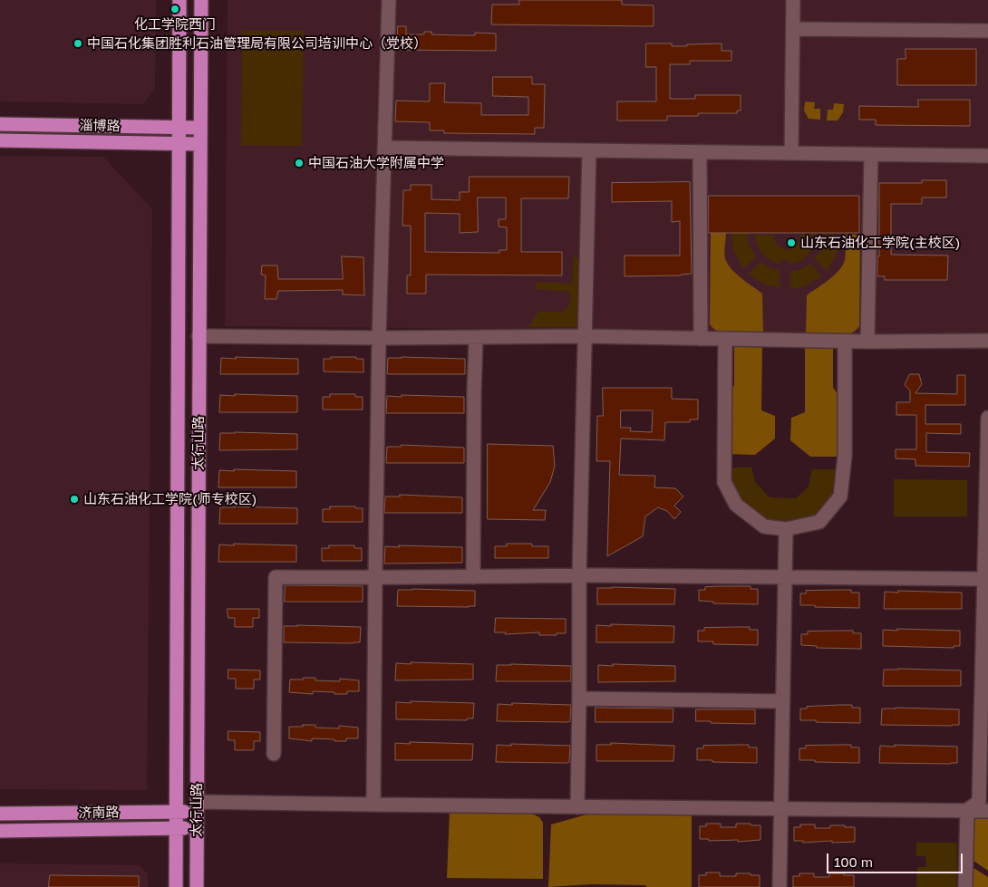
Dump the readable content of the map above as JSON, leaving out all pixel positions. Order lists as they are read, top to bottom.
{
  "streets": {
    "main road": ["淄博路", "太行山路", "济南路"]
  },
  "crossings": [
    ["淄博路", "太行山路"],
    ["太行山路", "济南路"]
  ],
  "places": [
    "化工学院西门",
    "中国石化集团胜利石油管理局有限公司培训中心（党校）",
    "中国石油大学附属中学",
    "山东石油化工学院(主校区)",
    "山东石油化工学院(师专校区)"
  ],
  "scale_bar": "100 m"
}
